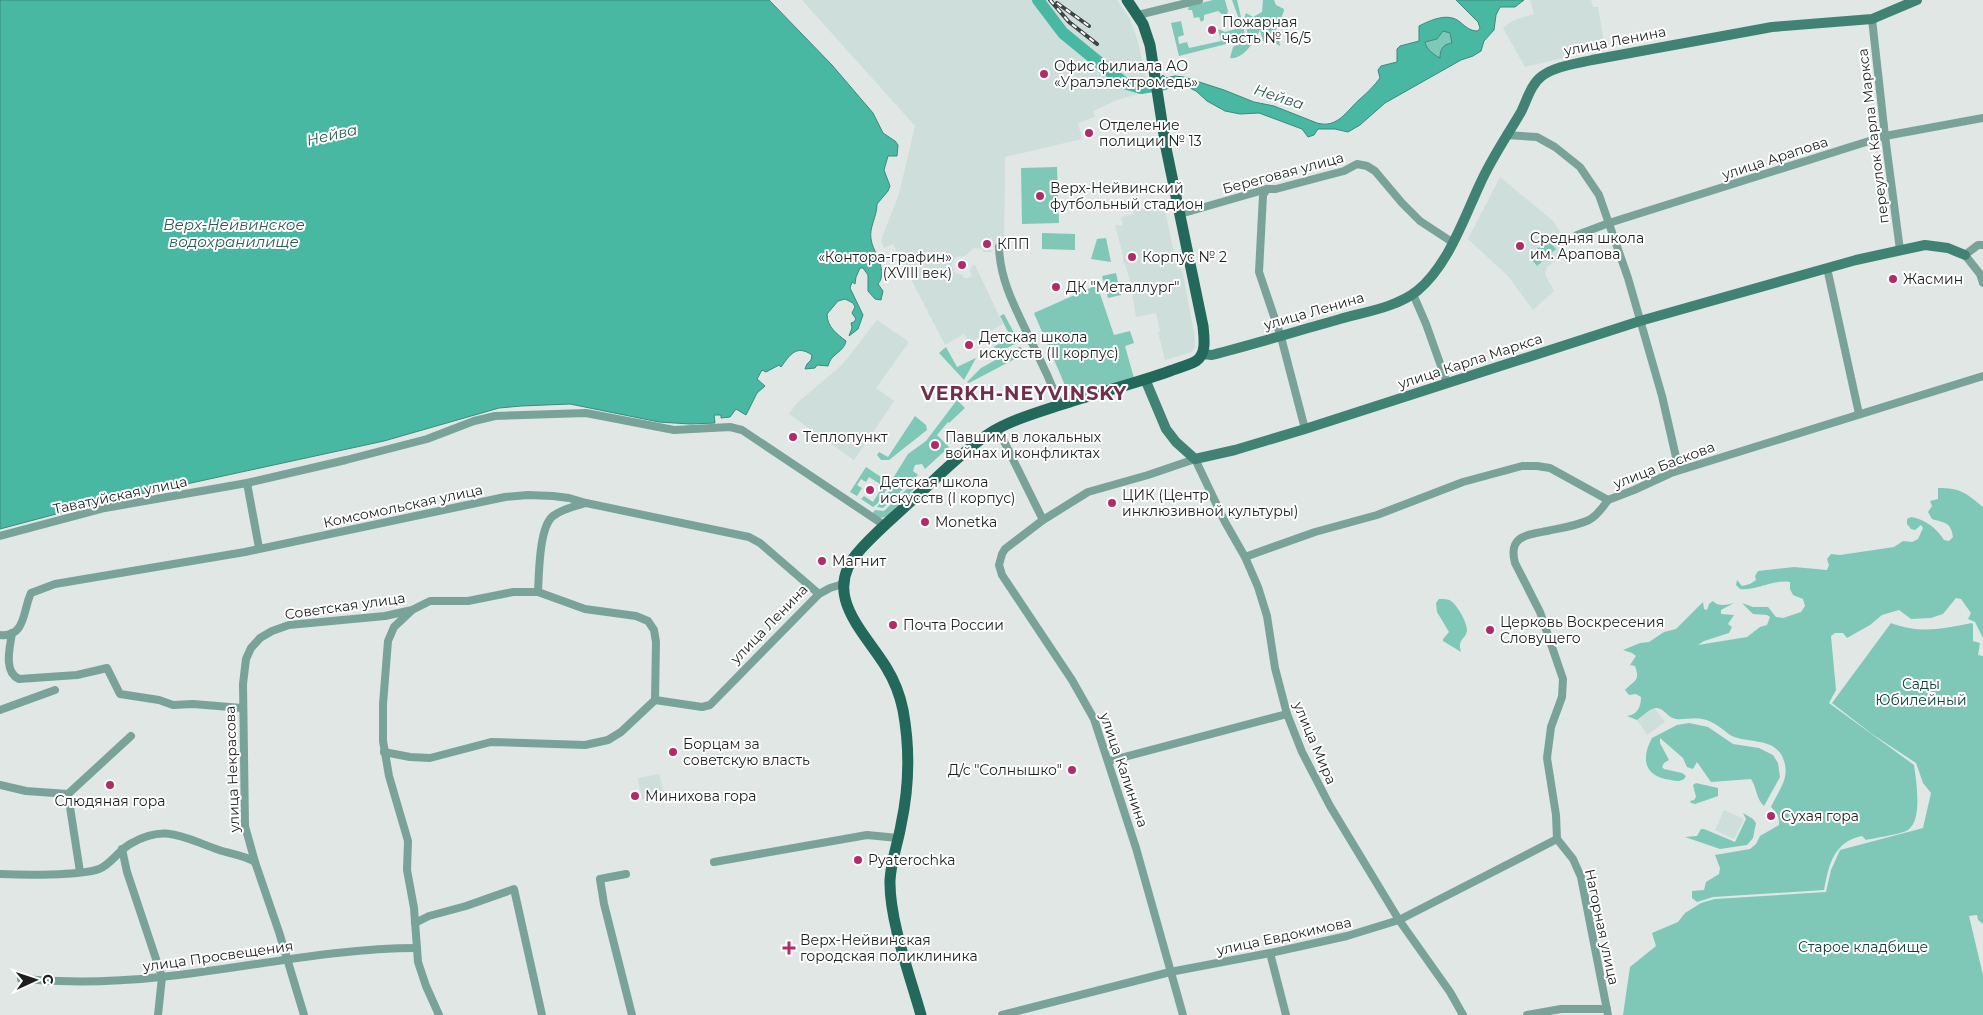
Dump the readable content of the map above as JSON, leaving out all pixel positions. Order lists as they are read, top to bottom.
{
  "streets": {
    "main road": ["улица Ленина"],
    "street": [
      "переулок Карла Маркса",
      "улица Арапова",
      "Береговая улица",
      "улица Карла Маркса",
      "улица Баскова",
      "Таватуйская улица",
      "Комсомольская улица",
      "Советская улица",
      "улица Мира",
      "улица Некрасова",
      "улица Калинина",
      "Нагорная улица",
      "улица Евдокимова",
      "улица Просвещения"
    ]
  },
  "crossings": [
    ["улица Ленина", "переулок Карла Маркса"],
    ["улица Ленина", "Береговая улица"],
    ["улица Ленина", "Таватуйская улица"],
    ["улица Ленина", "Комсомольская улица"],
    ["улица Ленина", "Советская улица"],
    ["переулок Карла Маркса", "улица Арапова"],
    ["переулок Карла Маркса", "улица Карла Маркса"],
    ["улица Карла Маркса", "улица Мира"],
    ["улица Карла Маркса", "улица Калинина"],
    ["улица Баскова", "улица Мира"],
    ["Советская улица", "улица Некрасова"],
    ["улица Мира", "улица Евдокимова"],
    ["улица Некрасова", "улица Просвещения"],
    ["улица Калинина", "улица Евдокимова"],
    ["Нагорная улица", "улица Евдокимова"]
  ],
  "districts": ["VERKH-NEYVINSKY"],
  "water": ["Нейва", "Верх-Нейвинское водохранилище"],
  "parks": ["Сады Юбилейный", "Старое кладбище"],
  "places": {
    "other": [
      "Пожарная часть № 16/5",
      "Офис филиала АО «Уралэлектромедь»",
      "Отделение полиции № 13",
      "Верх-Нейвинский футбольный стадион",
      "КПП",
      "Средняя школа им. Арапова",
      "Корпус № 2",
      "«Контора-графин» (XVIII век)",
      "Жасмин",
      "ДК \"Металлург\"",
      "Детская школа искусств (II корпус)",
      "Теплопункт",
      "Павшим в локальных войнах и конфликтах",
      "Детская школа искусств (I корпус)",
      "ЦИК (Центр инклюзивной культуры)",
      "Monetka",
      "Магнит",
      "Почта России",
      "Церковь Воскресения Словущего",
      "Борцам за советскую власть",
      "Д/с \"Солнышко\"",
      "Слюдяная гора",
      "Минихова гора",
      "Сухая гора",
      "Pyaterochka"
    ],
    "health": ["Верх-Нейвинская городская поликлиника"]
  },
  "north": "right"
}
